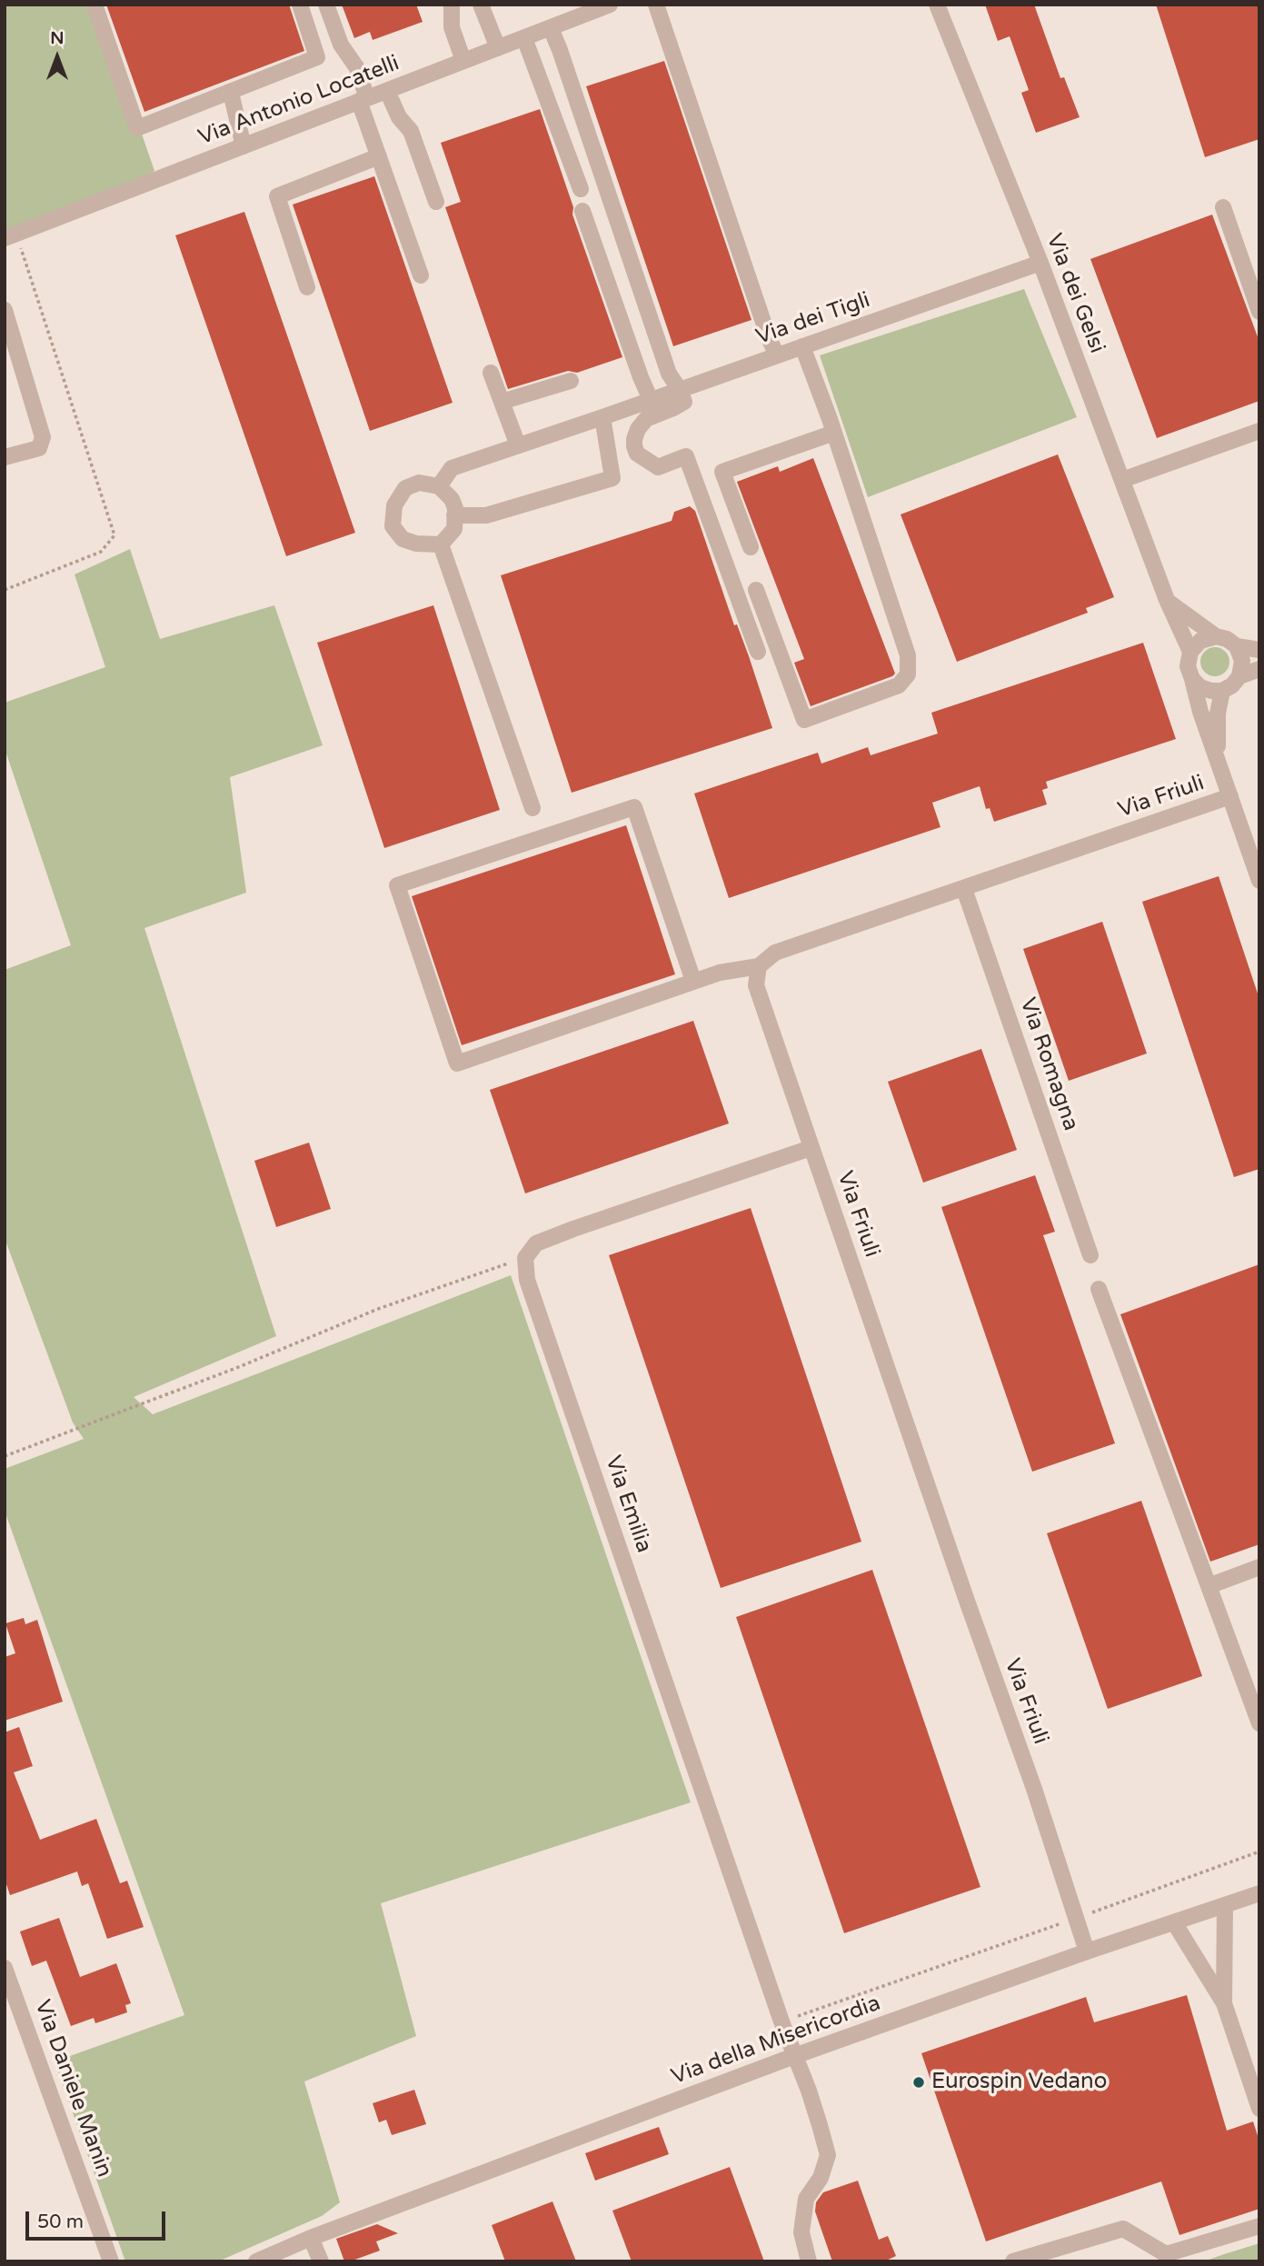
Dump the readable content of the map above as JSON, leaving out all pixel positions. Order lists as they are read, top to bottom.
{
  "streets": {
    "street": [
      "Via Antonio Locatelli",
      "Via dei Gelsi",
      "Via dei Tigli",
      "Via Friuli",
      "Via Romagna",
      "Via Emilia",
      "Via della Misericordia",
      "Via Daniele Manin"
    ]
  },
  "crossings": [
    ["Via dei Gelsi", "Via dei Tigli"],
    ["Via Friuli", "Via Romagna"],
    ["Via Friuli", "Via della Misericordia"],
    ["Via Emilia", "Via della Misericordia"]
  ],
  "places": ["Eurospin Vedano"],
  "scale_bar": "50 m",
  "north": "top"
}
